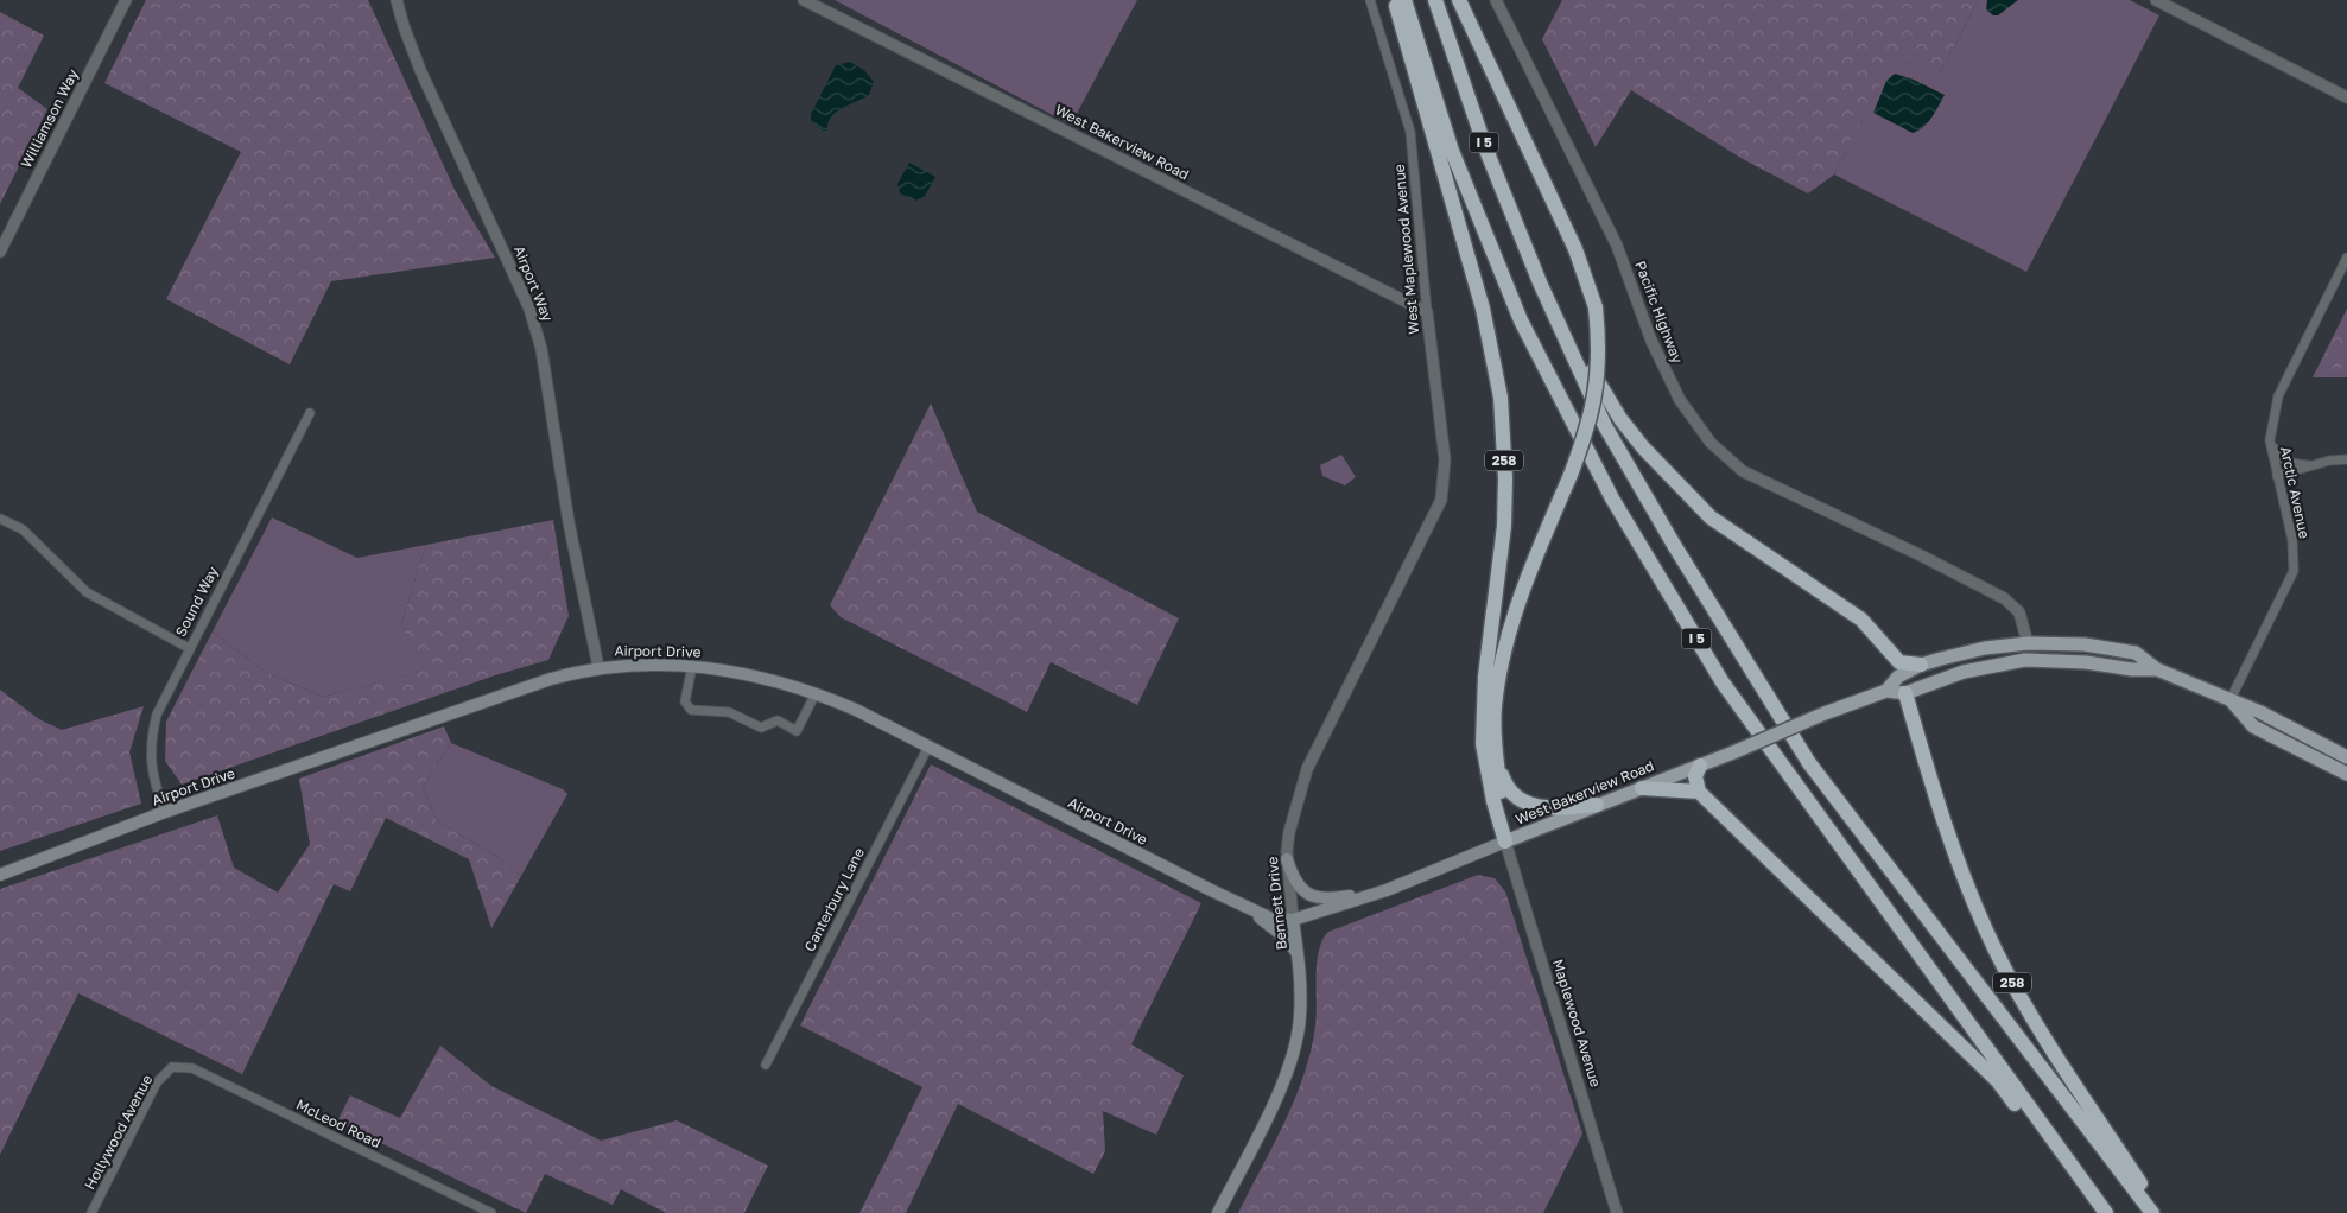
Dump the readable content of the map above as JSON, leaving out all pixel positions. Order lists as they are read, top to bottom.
{
  "streets": {
    "highway": ["I 5", "258"],
    "main road": ["West Bakerview Road", "Airport Drive", "Bennett Drive"],
    "street": [
      "Williamson Way",
      "West Maplewood Avenue",
      "Airport Way",
      "Pacific Highway",
      "Arctic Avenue",
      "Sound Way",
      "Canterbury Lane",
      "Maplewood Avenue",
      "McLeod Road",
      "Hollywood Avenue"
    ]
  },
  "crossings": [
    ["West Bakerview Road", "West Maplewood Avenue"],
    ["West Bakerview Road", "Pacific Highway"],
    ["West Bakerview Road", "258"],
    ["West Bakerview Road", "Arctic Avenue"],
    ["West Bakerview Road", "Airport Drive"],
    ["West Bakerview Road", "Bennett Drive"],
    ["West Bakerview Road", "Maplewood Avenue"],
    ["West Maplewood Avenue", "Bennett Drive"],
    ["Airport Way", "Airport Drive"],
    ["258", "Maplewood Avenue"],
    ["Sound Way", "Airport Drive"],
    ["Airport Drive", "Canterbury Lane"],
    ["Airport Drive", "Bennett Drive"],
    ["McLeod Road", "Hollywood Avenue"]
  ]
}
